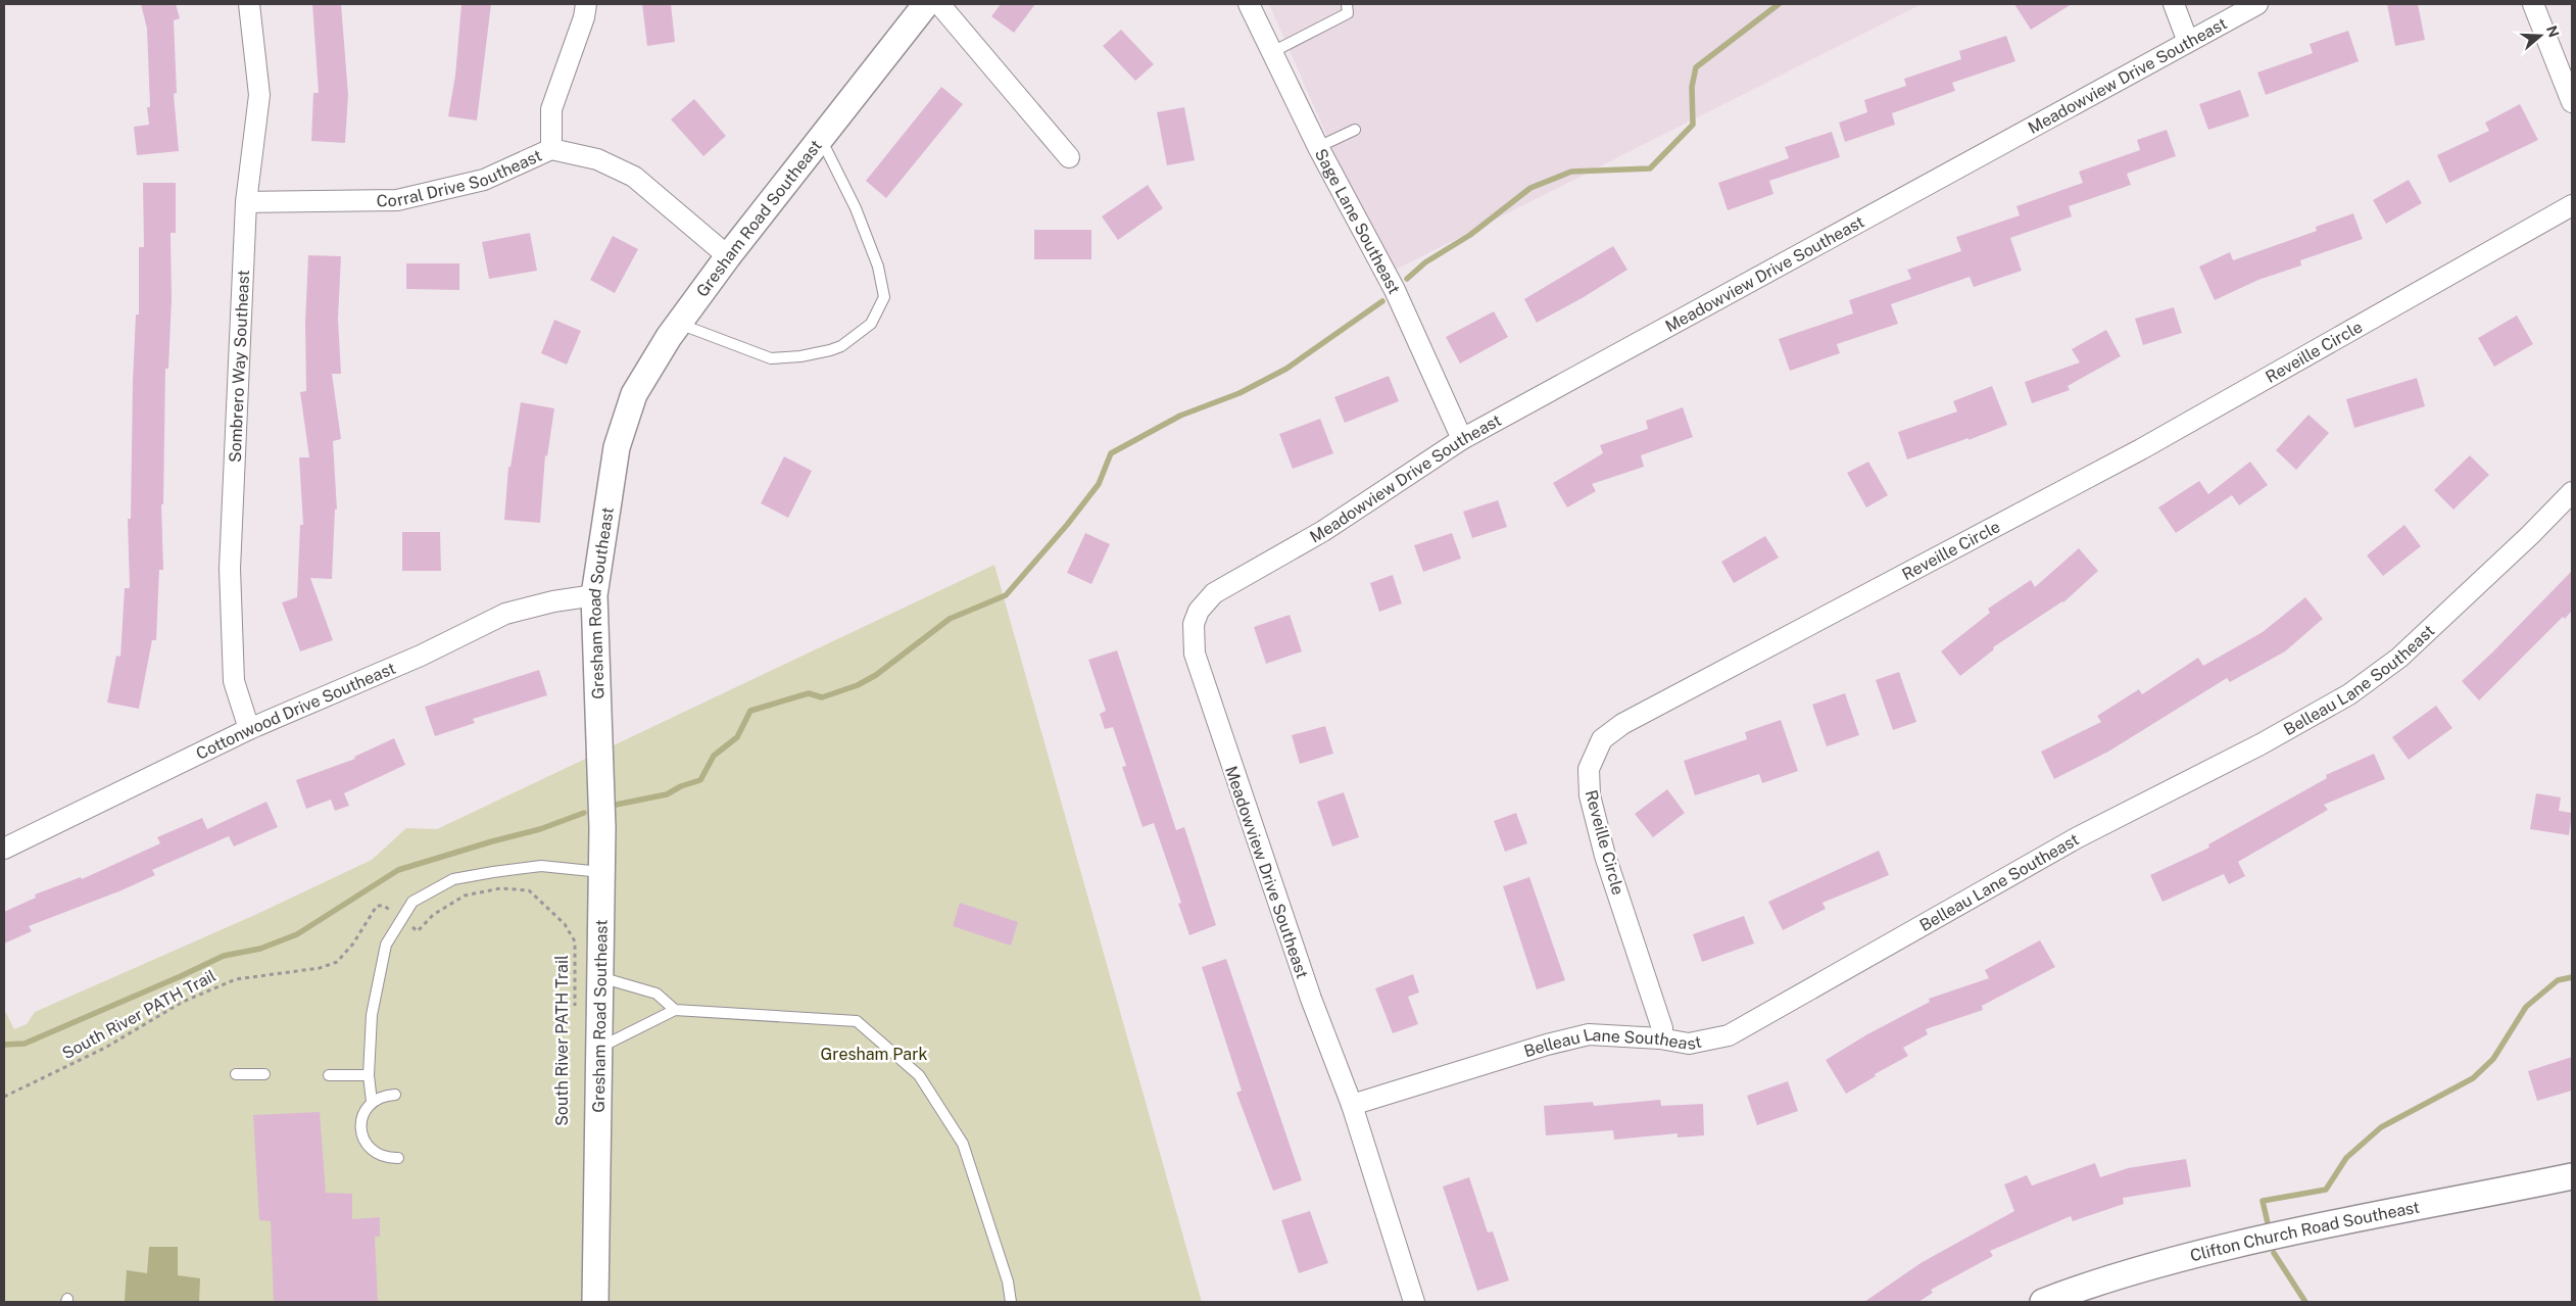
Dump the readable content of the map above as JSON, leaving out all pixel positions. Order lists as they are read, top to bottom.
{
  "streets": {
    "street": [
      "Meadowview Drive Southeast",
      "Corral Drive Southeast",
      "Gresham Road Southeast",
      "Sage Lane Southeast",
      "Reveille Circle",
      "Sombrero Way Southeast",
      "Belleau Lane Southeast",
      "Cottonwood Drive Southeast",
      "Clifton Church Road Southeast"
    ],
    "path": ["South River PATH Trail"]
  },
  "crossings": [
    ["Meadowview Drive Southeast", "Sage Lane Southeast"],
    ["Meadowview Drive Southeast", "Belleau Lane Southeast"],
    ["Corral Drive Southeast", "Gresham Road Southeast"],
    ["Corral Drive Southeast", "Sombrero Way Southeast"],
    ["Gresham Road Southeast", "Cottonwood Drive Southeast"],
    ["Reveille Circle", "Belleau Lane Southeast"],
    ["Sombrero Way Southeast", "Cottonwood Drive Southeast"]
  ],
  "parks": ["Gresham Park"],
  "north": "right"
}
